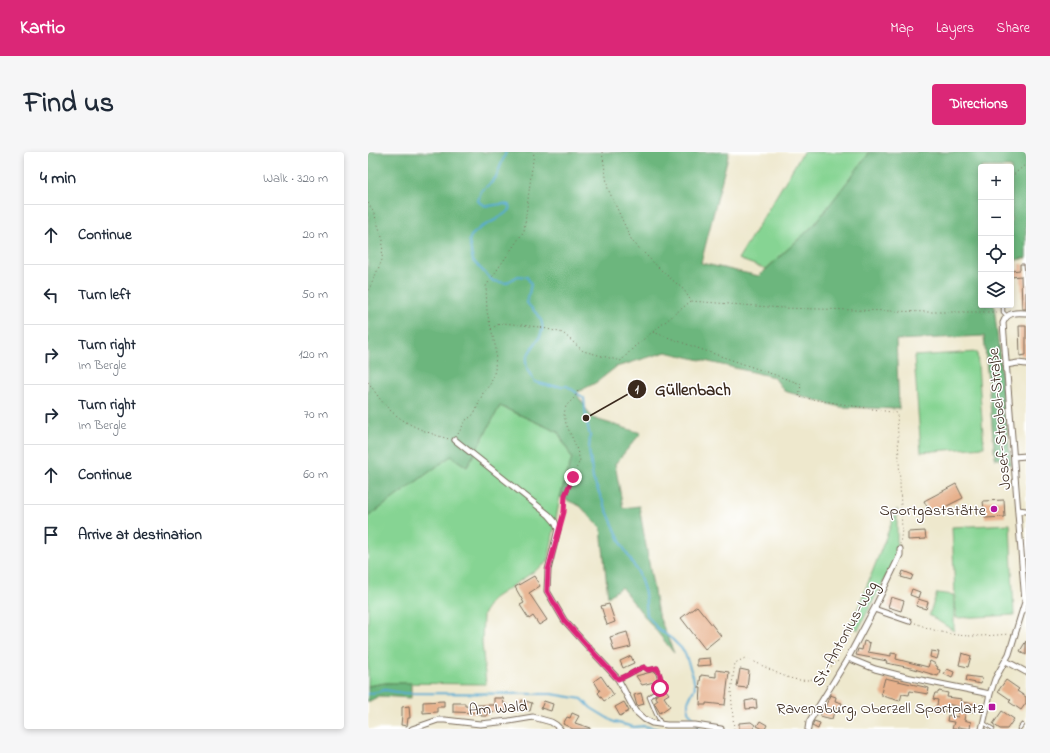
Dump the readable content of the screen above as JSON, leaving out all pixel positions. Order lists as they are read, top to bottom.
{
  "streets": {
    "street": ["Josef-Strobel-Straße", "St.-Antonius-Weg", "Am Wald"]
  },
  "places": {
    "other": ["Güllenbach", "Sportgaststätte"],
    "transit": ["Ravensburg, Oberzell Sportplatz"]
  },
  "page": {
    "header": "Kartio",
    "nav": ["Map", "Layers", "Share"],
    "title": "Find us",
    "buttons": "Directions",
    "heading": ["4 min", "Walk · 320 m"],
    "map_buttons": ["+", "−"],
    "list": [
      ["Continue", "20 m"],
      ["Turn left", "50 m"],
      ["Turn right", "Im Bergle", "120 m"],
      ["Turn right", "Im Bergle", "70 m"],
      ["Continue", "60 m"],
      "Arrive at destination"
    ]
  }
}
